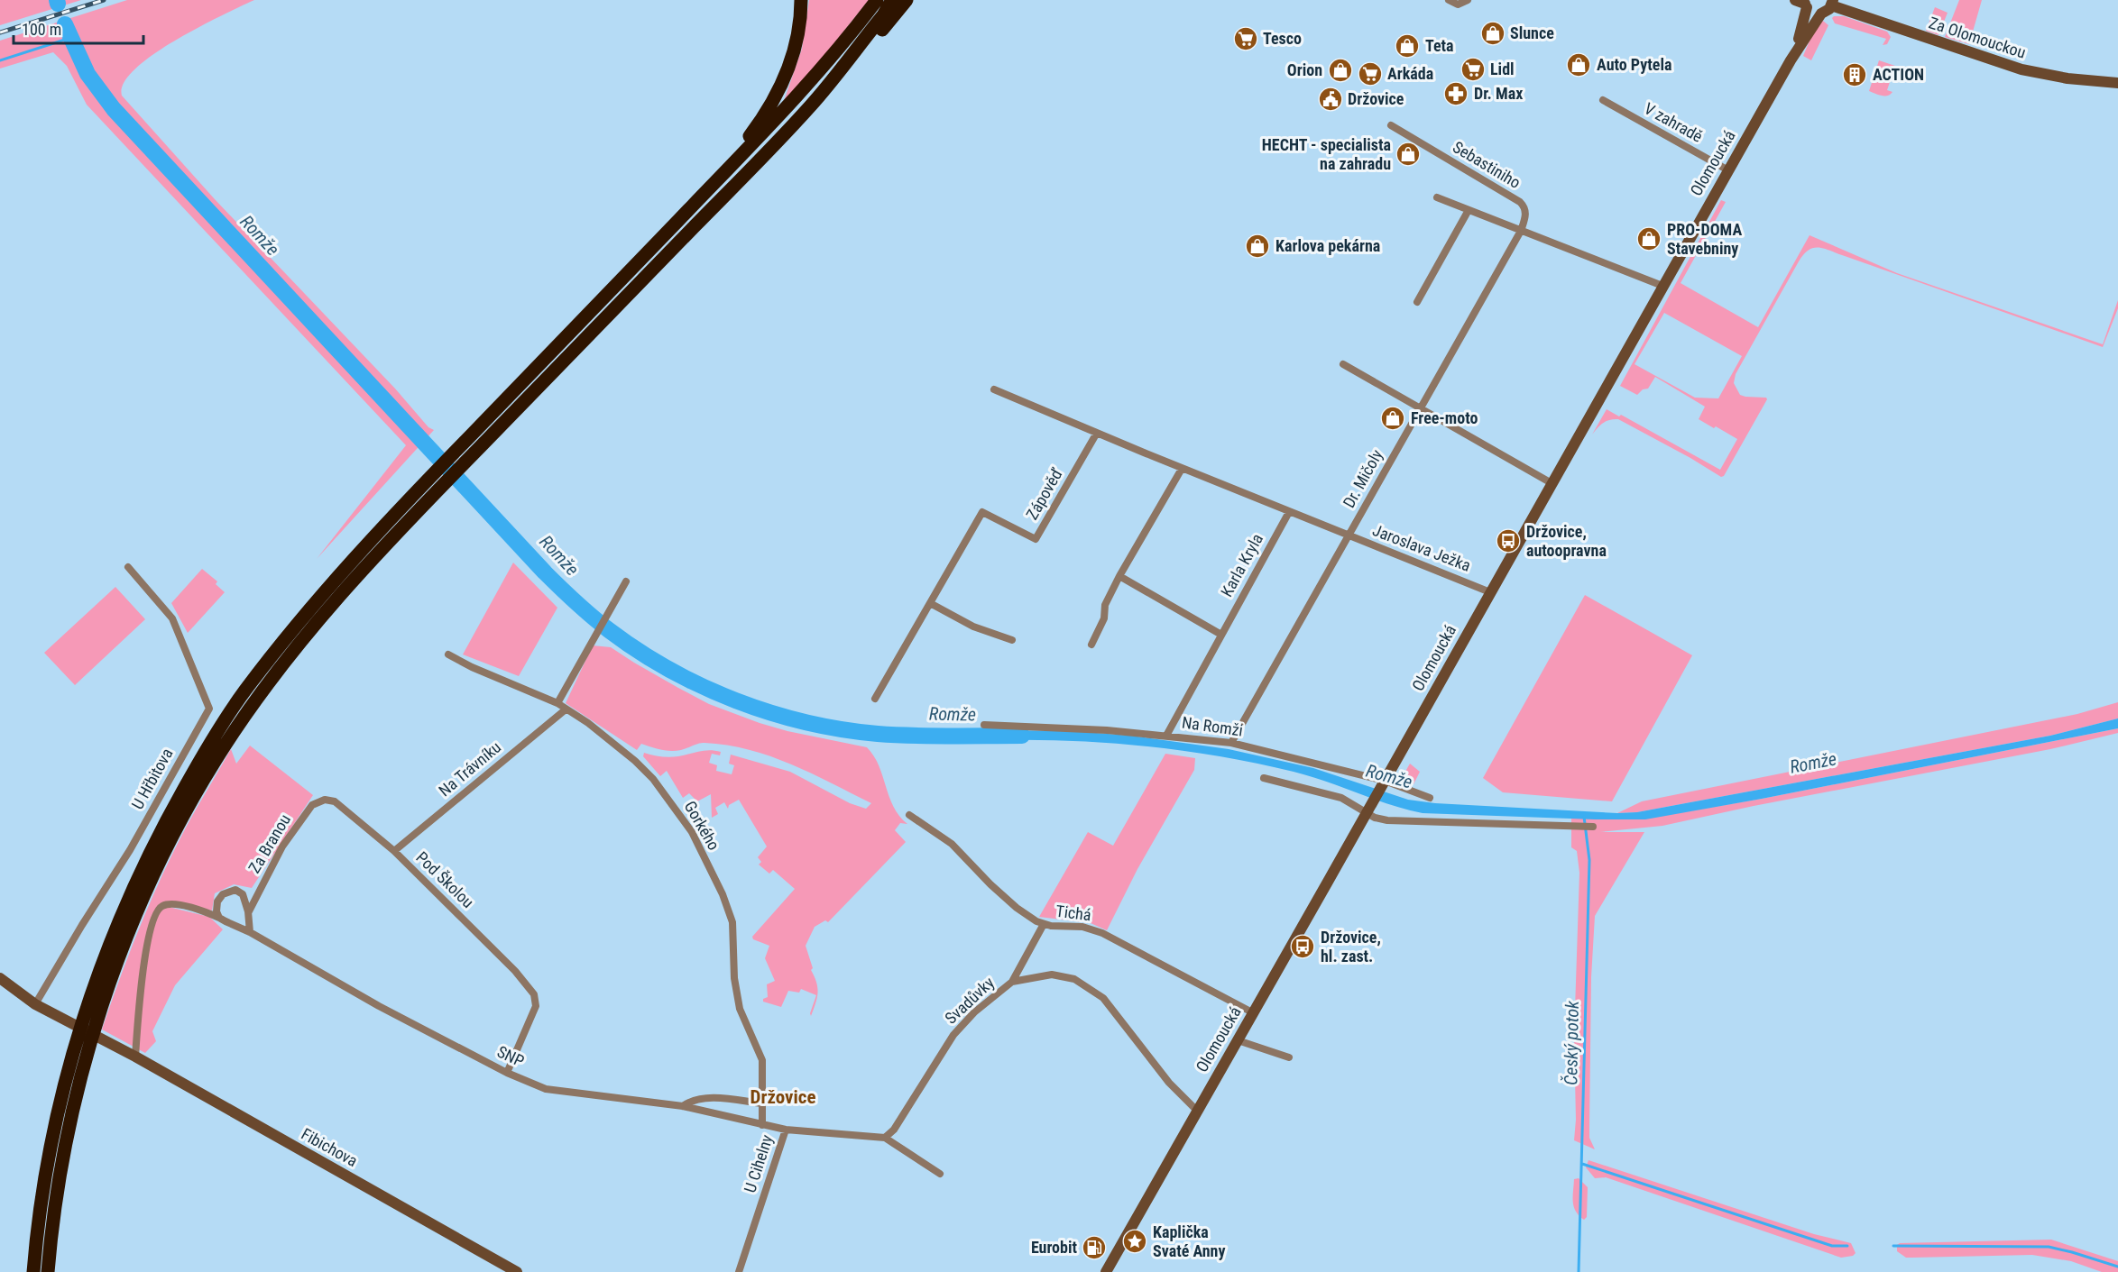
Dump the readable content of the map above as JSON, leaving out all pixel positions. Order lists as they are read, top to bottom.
{
  "streets": {
    "street": [
      "Za Olomouckou",
      "V zahradě",
      "Olomoucká",
      "Sebastiniho",
      "Dr. Mičoly",
      "Zápověď",
      "Jaroslava Ježka",
      "Karla Kryla",
      "Na Romži",
      "Na Trávníku",
      "U Hřbitova",
      "Gorkého",
      "Za Branou",
      "Pod Školou",
      "Tichá",
      "Svadůvky",
      "SNP",
      "Fibichova",
      "U Cihelny"
    ]
  },
  "crossings": [
    ["Za Olomouckou", "Olomoucká"],
    ["V zahradě", "Olomoucká"],
    ["Olomoucká", "Jaroslava Ježka"],
    ["Olomoucká", "Na Romži"],
    ["Olomoucká", "Tichá"],
    ["Olomoucká", "Svadůvky"],
    ["Sebastiniho", "Dr. Mičoly"],
    ["Dr. Mičoly", "Jaroslava Ježka"],
    ["Dr. Mičoly", "Na Romži"],
    ["Zápověď", "Jaroslava Ježka"],
    ["Jaroslava Ježka", "Karla Kryla"],
    ["Karla Kryla", "Na Romži"],
    ["Na Trávníku", "Gorkého"],
    ["Na Trávníku", "Pod Školou"],
    ["U Hřbitova", "Fibichova"],
    ["Gorkého", "SNP"],
    ["Za Branou", "Pod Školou"],
    ["Pod Školou", "SNP"],
    ["Svadůvky", "U Cihelny"],
    ["SNP", "Fibichova"],
    ["SNP", "U Cihelny"]
  ],
  "districts": ["Držovice"],
  "water": ["Romže", "Český potok"],
  "places": {
    "shop": [
      "Slunce",
      "Teta",
      "Auto Pytela",
      "Orion",
      "HECHT - specialista na zahradu",
      "PRO-DOMA Stavebniny",
      "Karlova pekárna",
      "Free-moto"
    ],
    "supermarket": ["Tesco", "Lidl", "Arkáda"],
    "building": ["ACTION"],
    "pharmacy": ["Dr. Max"],
    "public building": ["Držovice"],
    "bus stop": ["Držovice, autoopravna", "Držovice, hl. zast."],
    "place": ["Kaplička Svaté Anny"],
    "fuel station": ["Eurobit"]
  },
  "scale_bar": "100 m"
}
